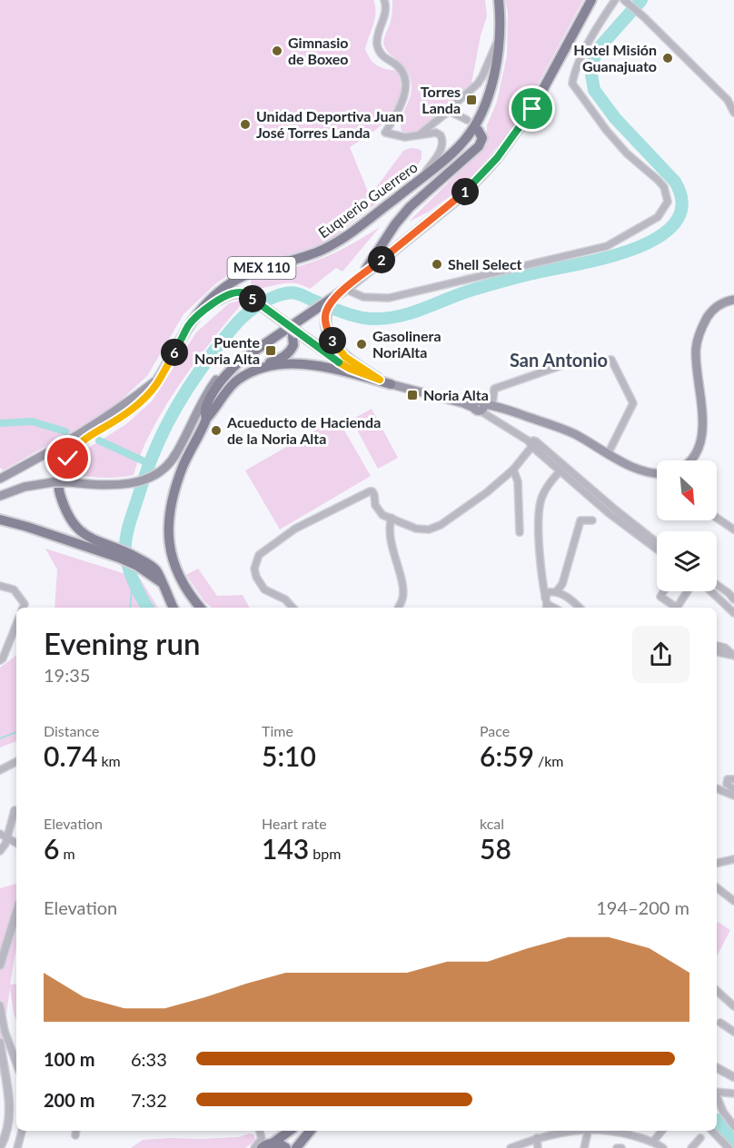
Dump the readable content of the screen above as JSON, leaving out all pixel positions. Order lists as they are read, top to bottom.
{
  "streets": {
    "main road": ["Euquerio Guerrero", "MEX 110"]
  },
  "crossings": [
    ["Euquerio Guerrero", "MEX 110"]
  ],
  "districts": ["San Antonio"],
  "places": {
    "other": [
      "Gimnasio de Boxeo",
      "Hotel Misión Guanajuato",
      "Unidad Deportiva Juan José Torres Landa",
      "Shell Select",
      "Gasolinera NoriAlta",
      "Acueducto de Hacienda de la Noria Alta"
    ],
    "transit": ["Torres Landa", "Puente Noria Alta", "Noria Alta"]
  },
  "north": "bottom right",
  "page": {
    "pins": [
      "1",
      "2",
      "5",
      "3",
      "6"
    ],
    "heading": ["Evening run", "19:35"],
    "stats": [
      ["Distance", "0.74 km"],
      ["Time", "5:10"],
      ["Pace", "6:59 /km"],
      ["Elevation", "6 m"],
      ["Heart rate", "143 bpm"],
      ["kcal", "58"]
    ],
    "chart": ["Elevation", "194–200 m"],
    "list": [
      {
        "name": "100 m",
        "note": "6:33"
      },
      {
        "name": "200 m",
        "note": "7:32"
      }
    ]
  }
}
